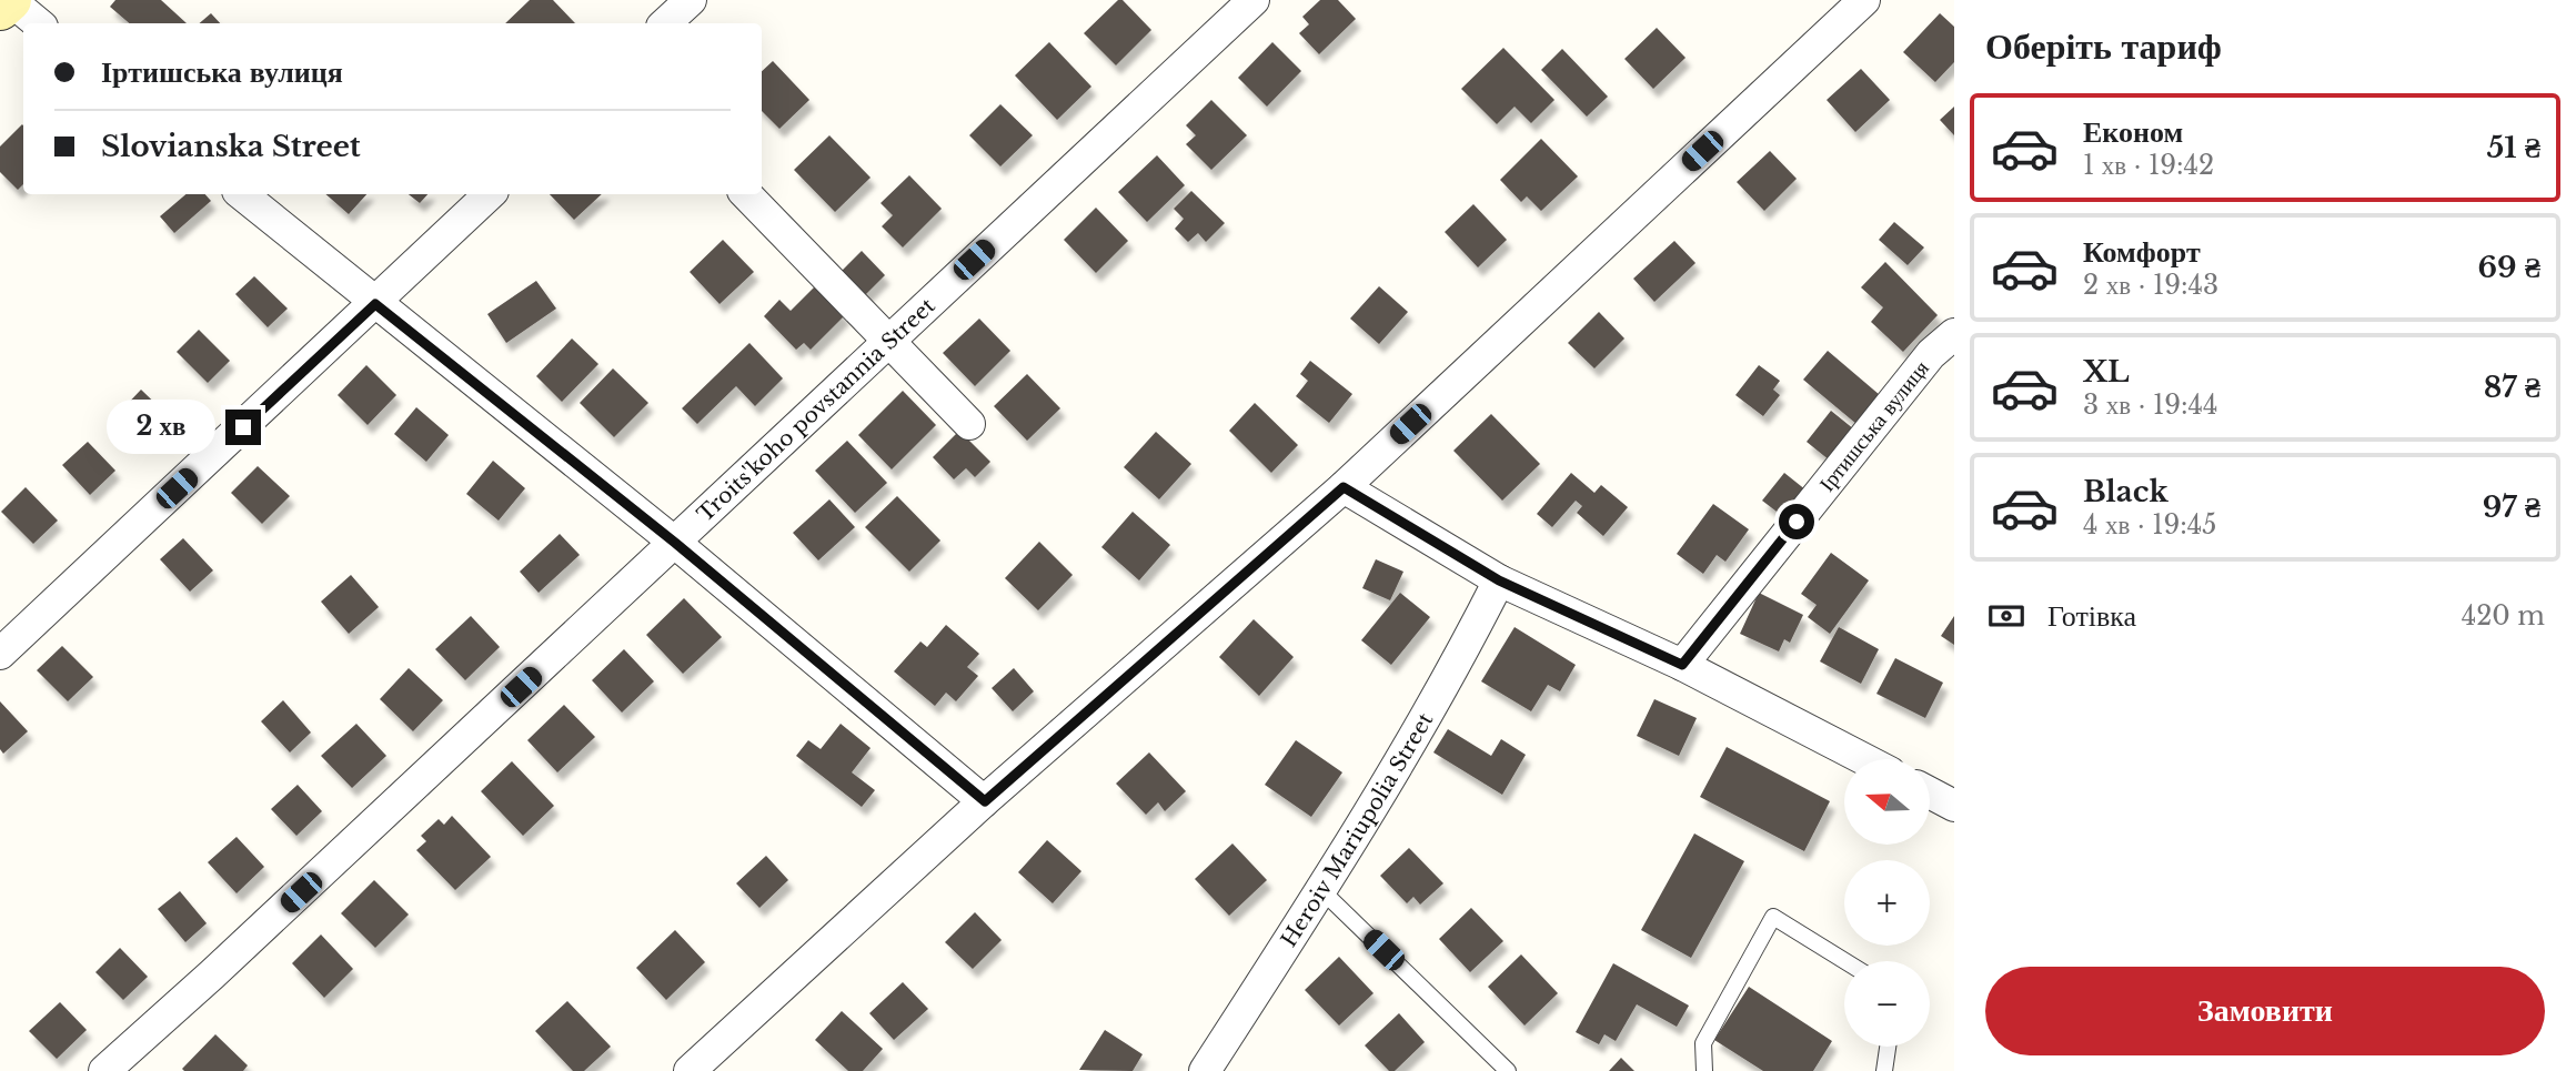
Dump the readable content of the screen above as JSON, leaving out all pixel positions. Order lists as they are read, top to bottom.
{
  "streets": {
    "street": ["Troits'koho povstannia Street", "Іртишська вулиця", "Heroiv Mariupolia Street"]
  },
  "north": "left",
  "page": {
    "heading": "Оберіть тариф",
    "banner": ["Іртишська вулиця", "Slovianska Street"],
    "list": [
      {
        "name": "Економ",
        "note": "1 хв · 19:42",
        "value": "51 ₴"
      },
      {
        "name": "Комфорт",
        "note": "2 хв · 19:43",
        "value": "69 ₴"
      },
      {
        "name": "XL",
        "note": "3 хв · 19:44",
        "value": "87 ₴"
      },
      {
        "name": "Black",
        "note": "4 хв · 19:45",
        "value": "97 ₴"
      }
    ],
    "bubble": "2 хв",
    "pay": ["Готівка", "420 m"],
    "map_buttons": ["+", "−"],
    "buttons": "Замовити"
  }
}
